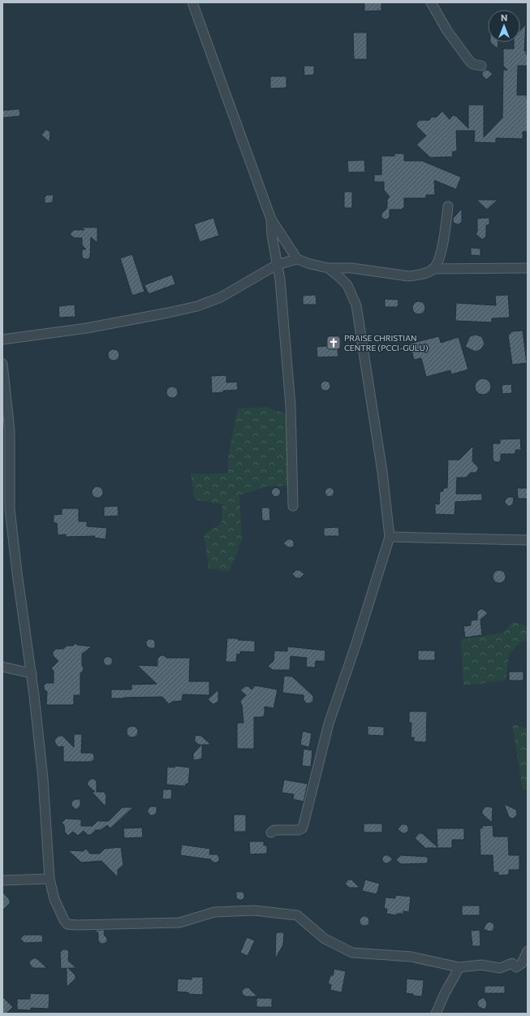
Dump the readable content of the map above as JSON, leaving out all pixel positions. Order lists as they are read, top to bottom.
{
  "places": {
    "church": ["PRAISE CHRISTIAN CENTRE (PCCI-GULU)"]
  },
  "north": "top"
}
